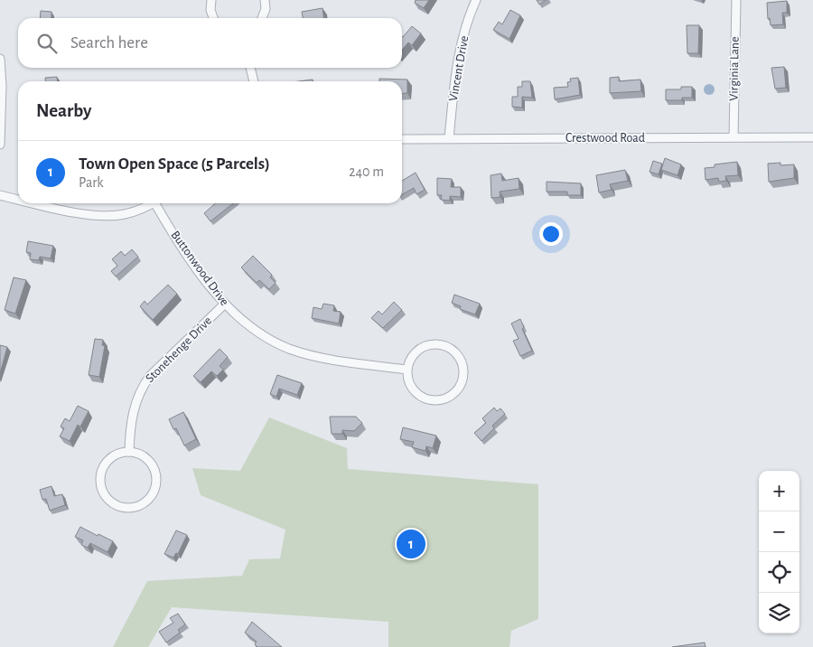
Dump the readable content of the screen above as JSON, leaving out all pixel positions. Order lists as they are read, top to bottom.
{
  "streets": {
    "street": [
      "Vincent Drive",
      "Virginia Lane",
      "Crestwood Road",
      "Buttonwood Drive",
      "Stonehenge Drive"
    ]
  },
  "crossings": [
    ["Vincent Drive", "Crestwood Road"],
    ["Virginia Lane", "Crestwood Road"],
    ["Buttonwood Drive", "Stonehenge Drive"]
  ],
  "page": {
    "search": "Search here",
    "heading": "Nearby",
    "list": [
      {
        "mark": "1",
        "name": "Town Open Space (5 Parcels)",
        "note": "Park",
        "value": "240 m"
      }
    ],
    "map_buttons": ["+", "−"],
    "pins": "1"
  }
}
